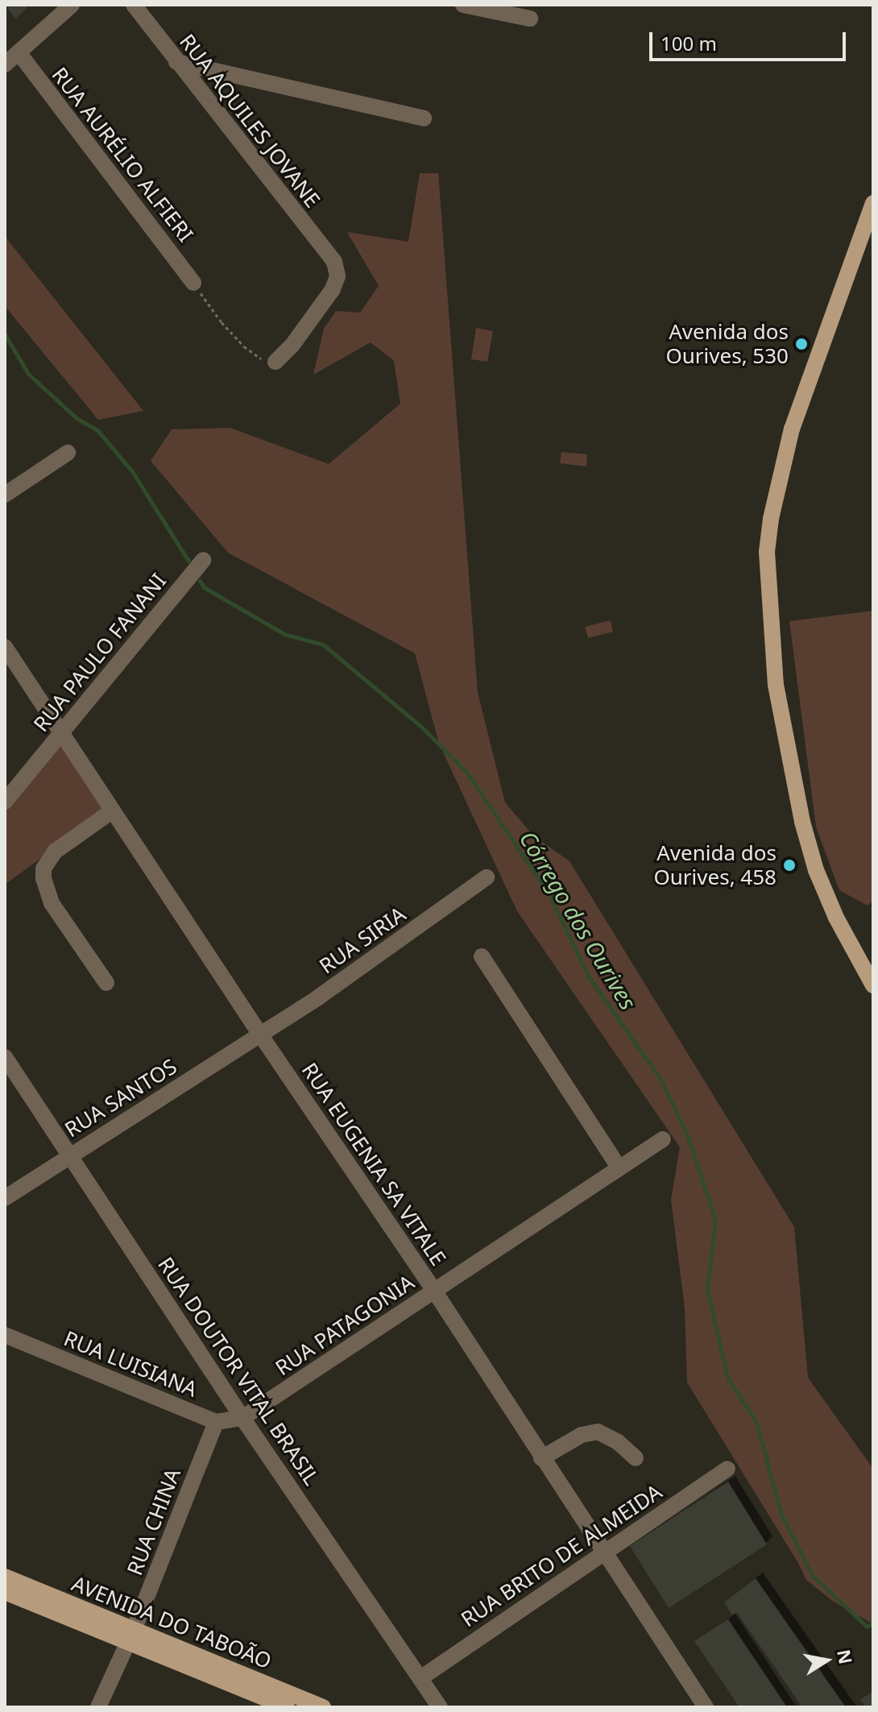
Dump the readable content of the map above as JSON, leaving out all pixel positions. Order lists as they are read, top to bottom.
{
  "streets": {
    "main road": ["AVENIDA DO TABOÃO"],
    "street": [
      "RUA AQUILES JOVANE",
      "RUA AURÉLIO ALFIERI",
      "RUA PAULO FANANI",
      "RUA SIRIA",
      "RUA SANTOS",
      "RUA EUGENIA SA VITALE",
      "RUA PATAGONIA",
      "RUA LUISIANA",
      "RUA DOUTOR VITAL BRASIL",
      "RUA CHINA",
      "RUA BRITO DE ALMEIDA"
    ]
  },
  "crossings": [
    ["RUA PAULO FANANI", "RUA EUGENIA SA VITALE"],
    ["RUA SIRIA", "RUA SANTOS"],
    ["RUA SIRIA", "RUA EUGENIA SA VITALE"],
    ["RUA SANTOS", "RUA EUGENIA SA VITALE"],
    ["RUA SANTOS", "RUA DOUTOR VITAL BRASIL"],
    ["RUA EUGENIA SA VITALE", "RUA PATAGONIA"],
    ["RUA EUGENIA SA VITALE", "RUA BRITO DE ALMEIDA"],
    ["RUA PATAGONIA", "RUA LUISIANA"],
    ["RUA PATAGONIA", "RUA DOUTOR VITAL BRASIL"],
    ["RUA LUISIANA", "RUA DOUTOR VITAL BRASIL"],
    ["RUA LUISIANA", "RUA CHINA"],
    ["RUA DOUTOR VITAL BRASIL", "RUA BRITO DE ALMEIDA"],
    ["RUA CHINA", "AVENIDA DO TABOÃO"]
  ],
  "water": ["Córrego dos Ourives"],
  "places": ["Avenida dos Ourives, 530", "Avenida dos Ourives, 458"],
  "scale_bar": "100 m",
  "north": "right"
}
